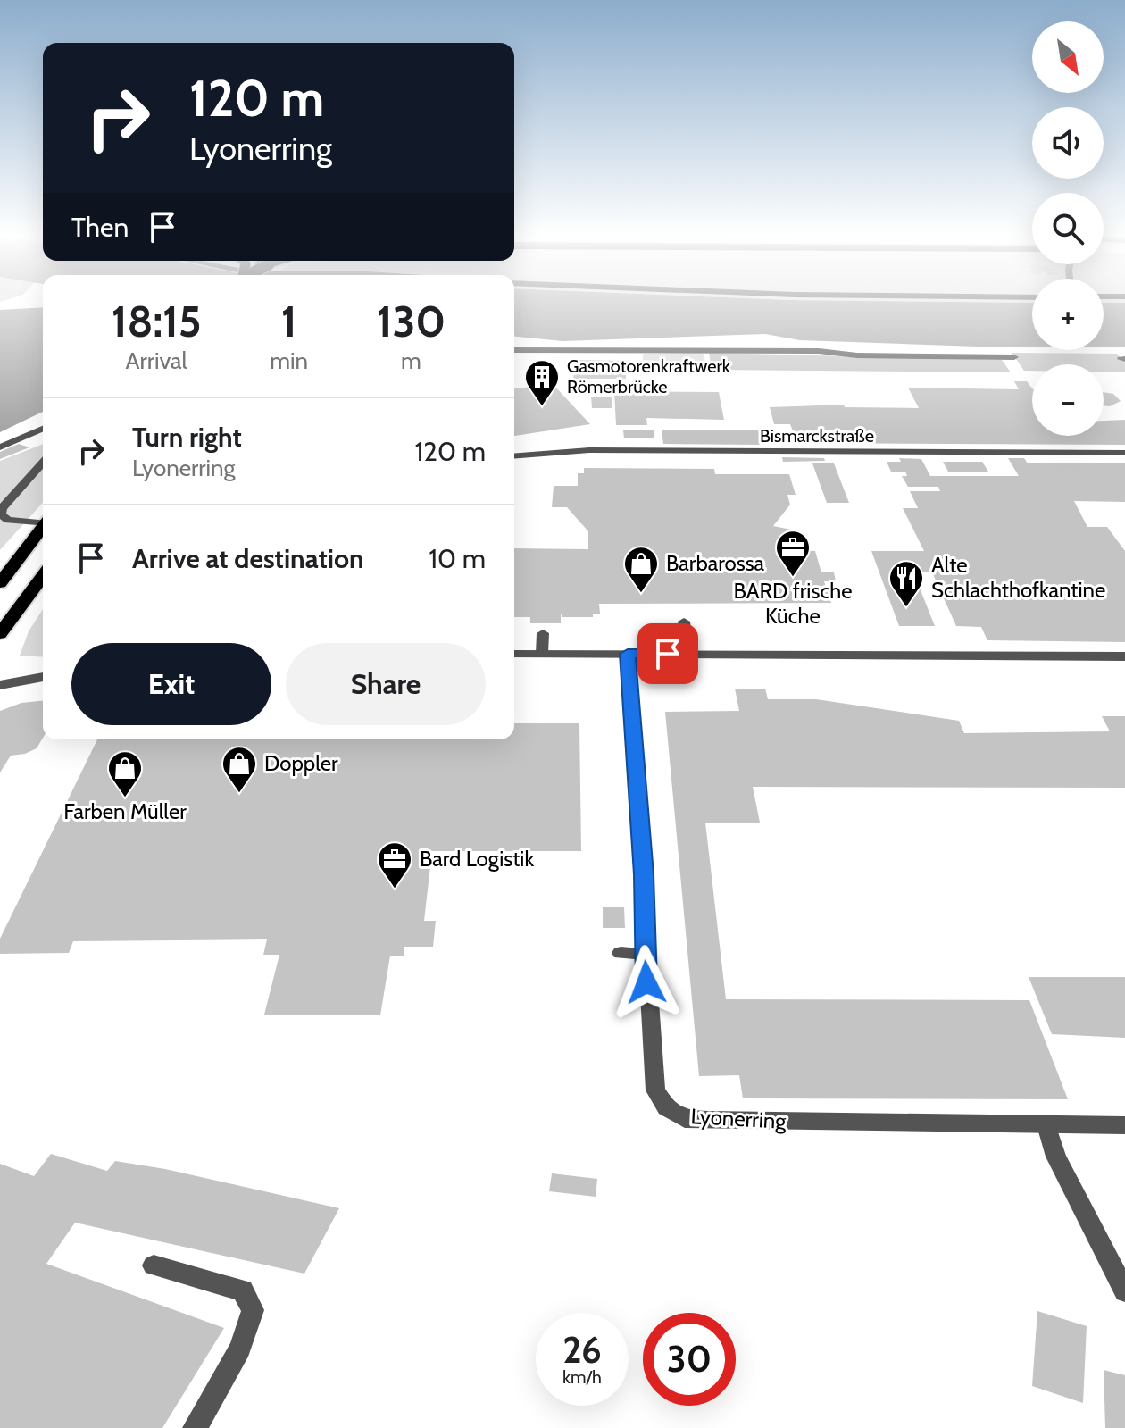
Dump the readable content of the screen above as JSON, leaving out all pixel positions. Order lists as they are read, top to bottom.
{
  "streets": {
    "street": ["Bismarckstraße", "Lyonerring"]
  },
  "places": {
    "building": ["Gasmotorenkraftwerk Römerbrücke"],
    "office": ["BARD frische Küche", "Bard Logistik"],
    "shop": ["Barbarossa", "Doppler", "Farben Müller"],
    "restaurant": ["Alte Schlachthofkantine"]
  },
  "north": "bottom right",
  "page": {
    "map_buttons": ["+", "−"],
    "turn": ["120 m", "Lyonerring"],
    "then": "Then",
    "eta": [
      "18:15",
      "Arrival",
      "1",
      "min",
      "130",
      "m"
    ],
    "list": [
      {
        "name": "Turn right",
        "note": "Lyonerring",
        "value": "120 m"
      },
      {
        "name": "Arrive at destination",
        "value": "10 m"
      }
    ],
    "buttons": ["Exit", "Share"],
    "speed": "26 km/h",
    "limit": "30"
  }
}
